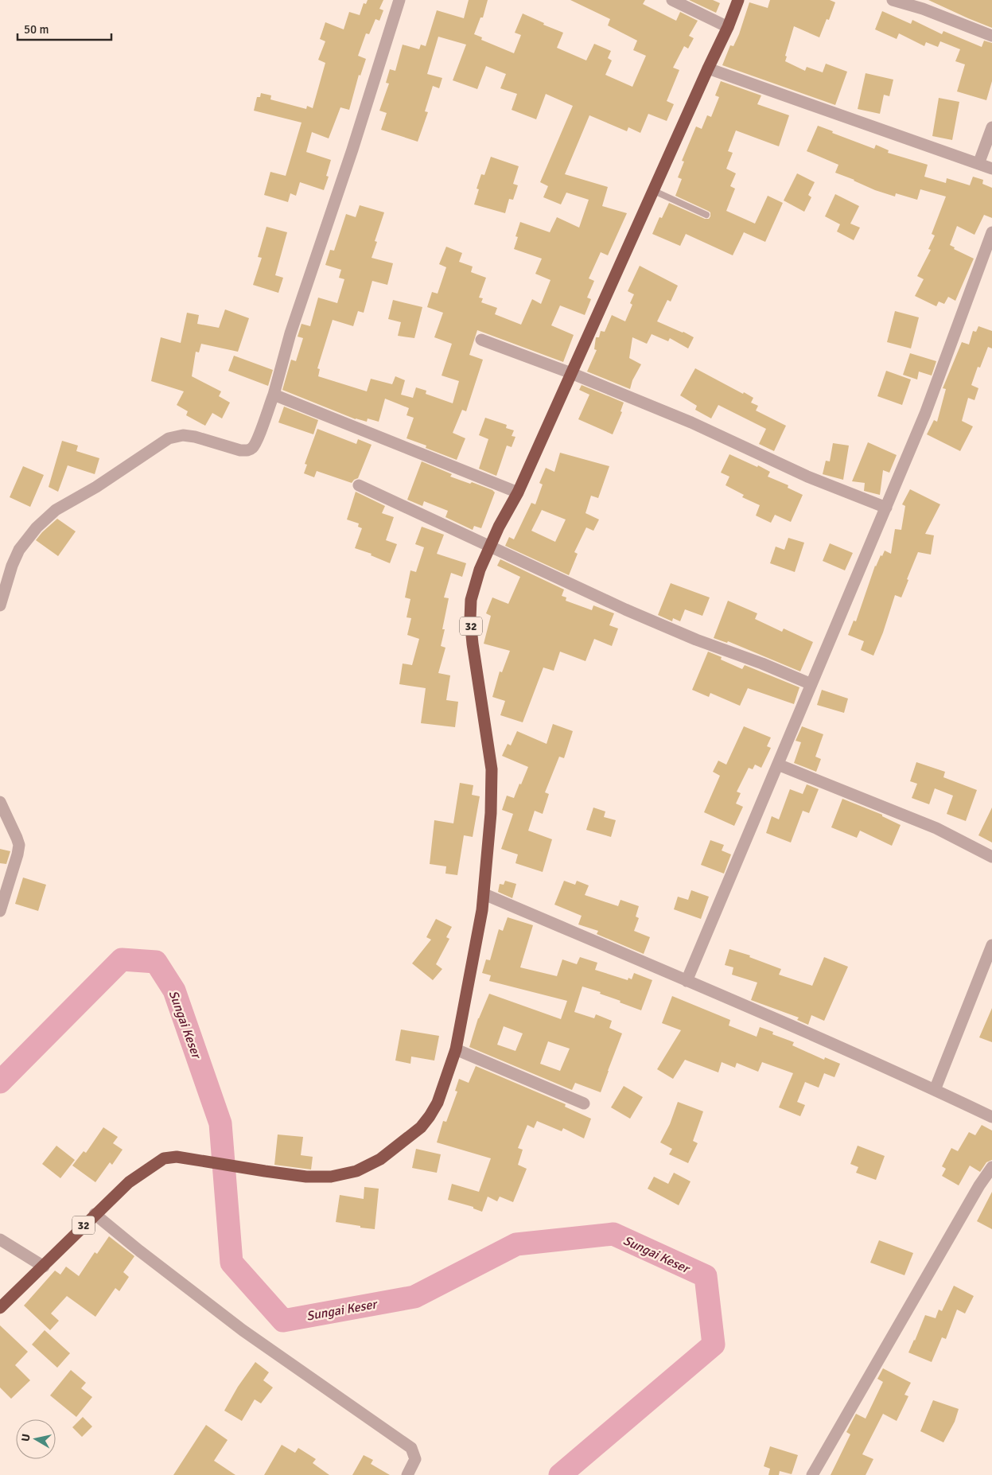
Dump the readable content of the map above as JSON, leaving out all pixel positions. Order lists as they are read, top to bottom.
{
  "streets": {
    "highway": ["32"]
  },
  "water": ["Sungai Keser"],
  "scale_bar": "50 m",
  "north": "left"
}
